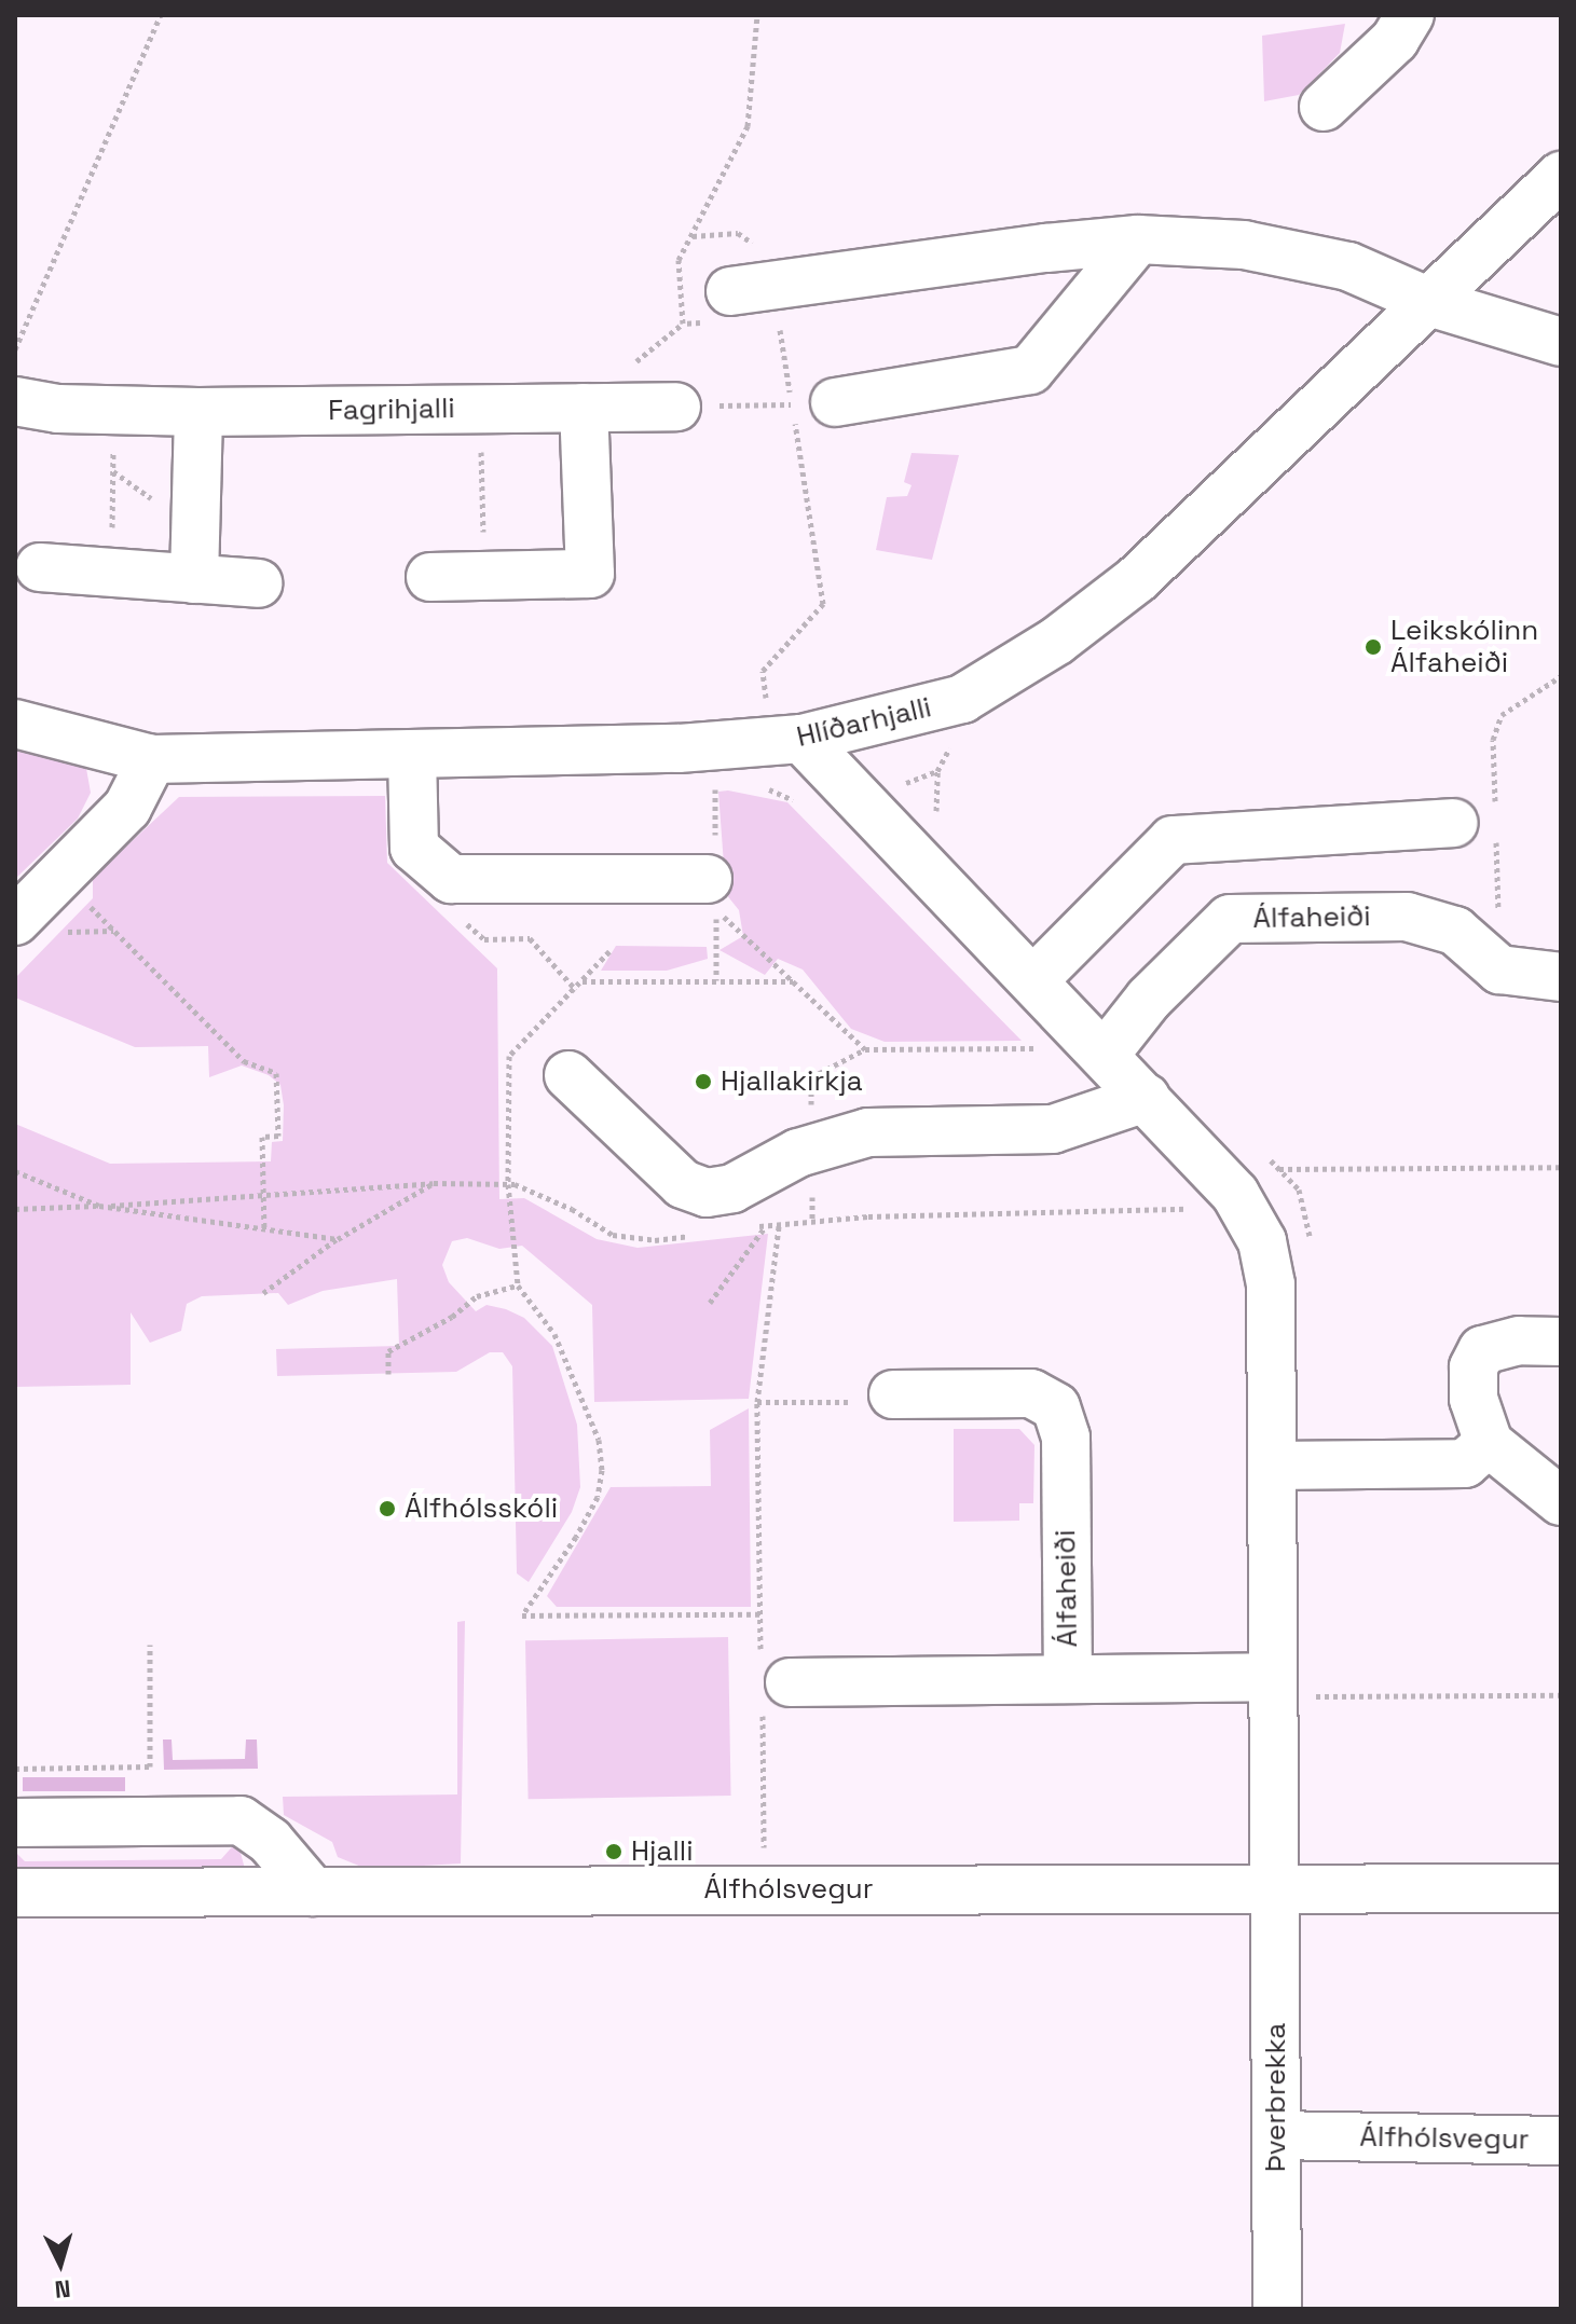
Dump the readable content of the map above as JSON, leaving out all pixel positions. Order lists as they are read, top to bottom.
{
  "streets": {
    "street": [
      "Fagrihjalli",
      "Hlíðarhjalli",
      "Álfaheiði",
      "Álfhólsvegur",
      "Þverbrekka"
    ]
  },
  "crossings": [
    ["Álfhólsvegur", "Þverbrekka"]
  ],
  "places": [
    "Leikskólinn Álfaheiði",
    "Hjallakirkja",
    "Álfhólsskóli",
    "Hjalli"
  ],
  "north": "bottom"
}
